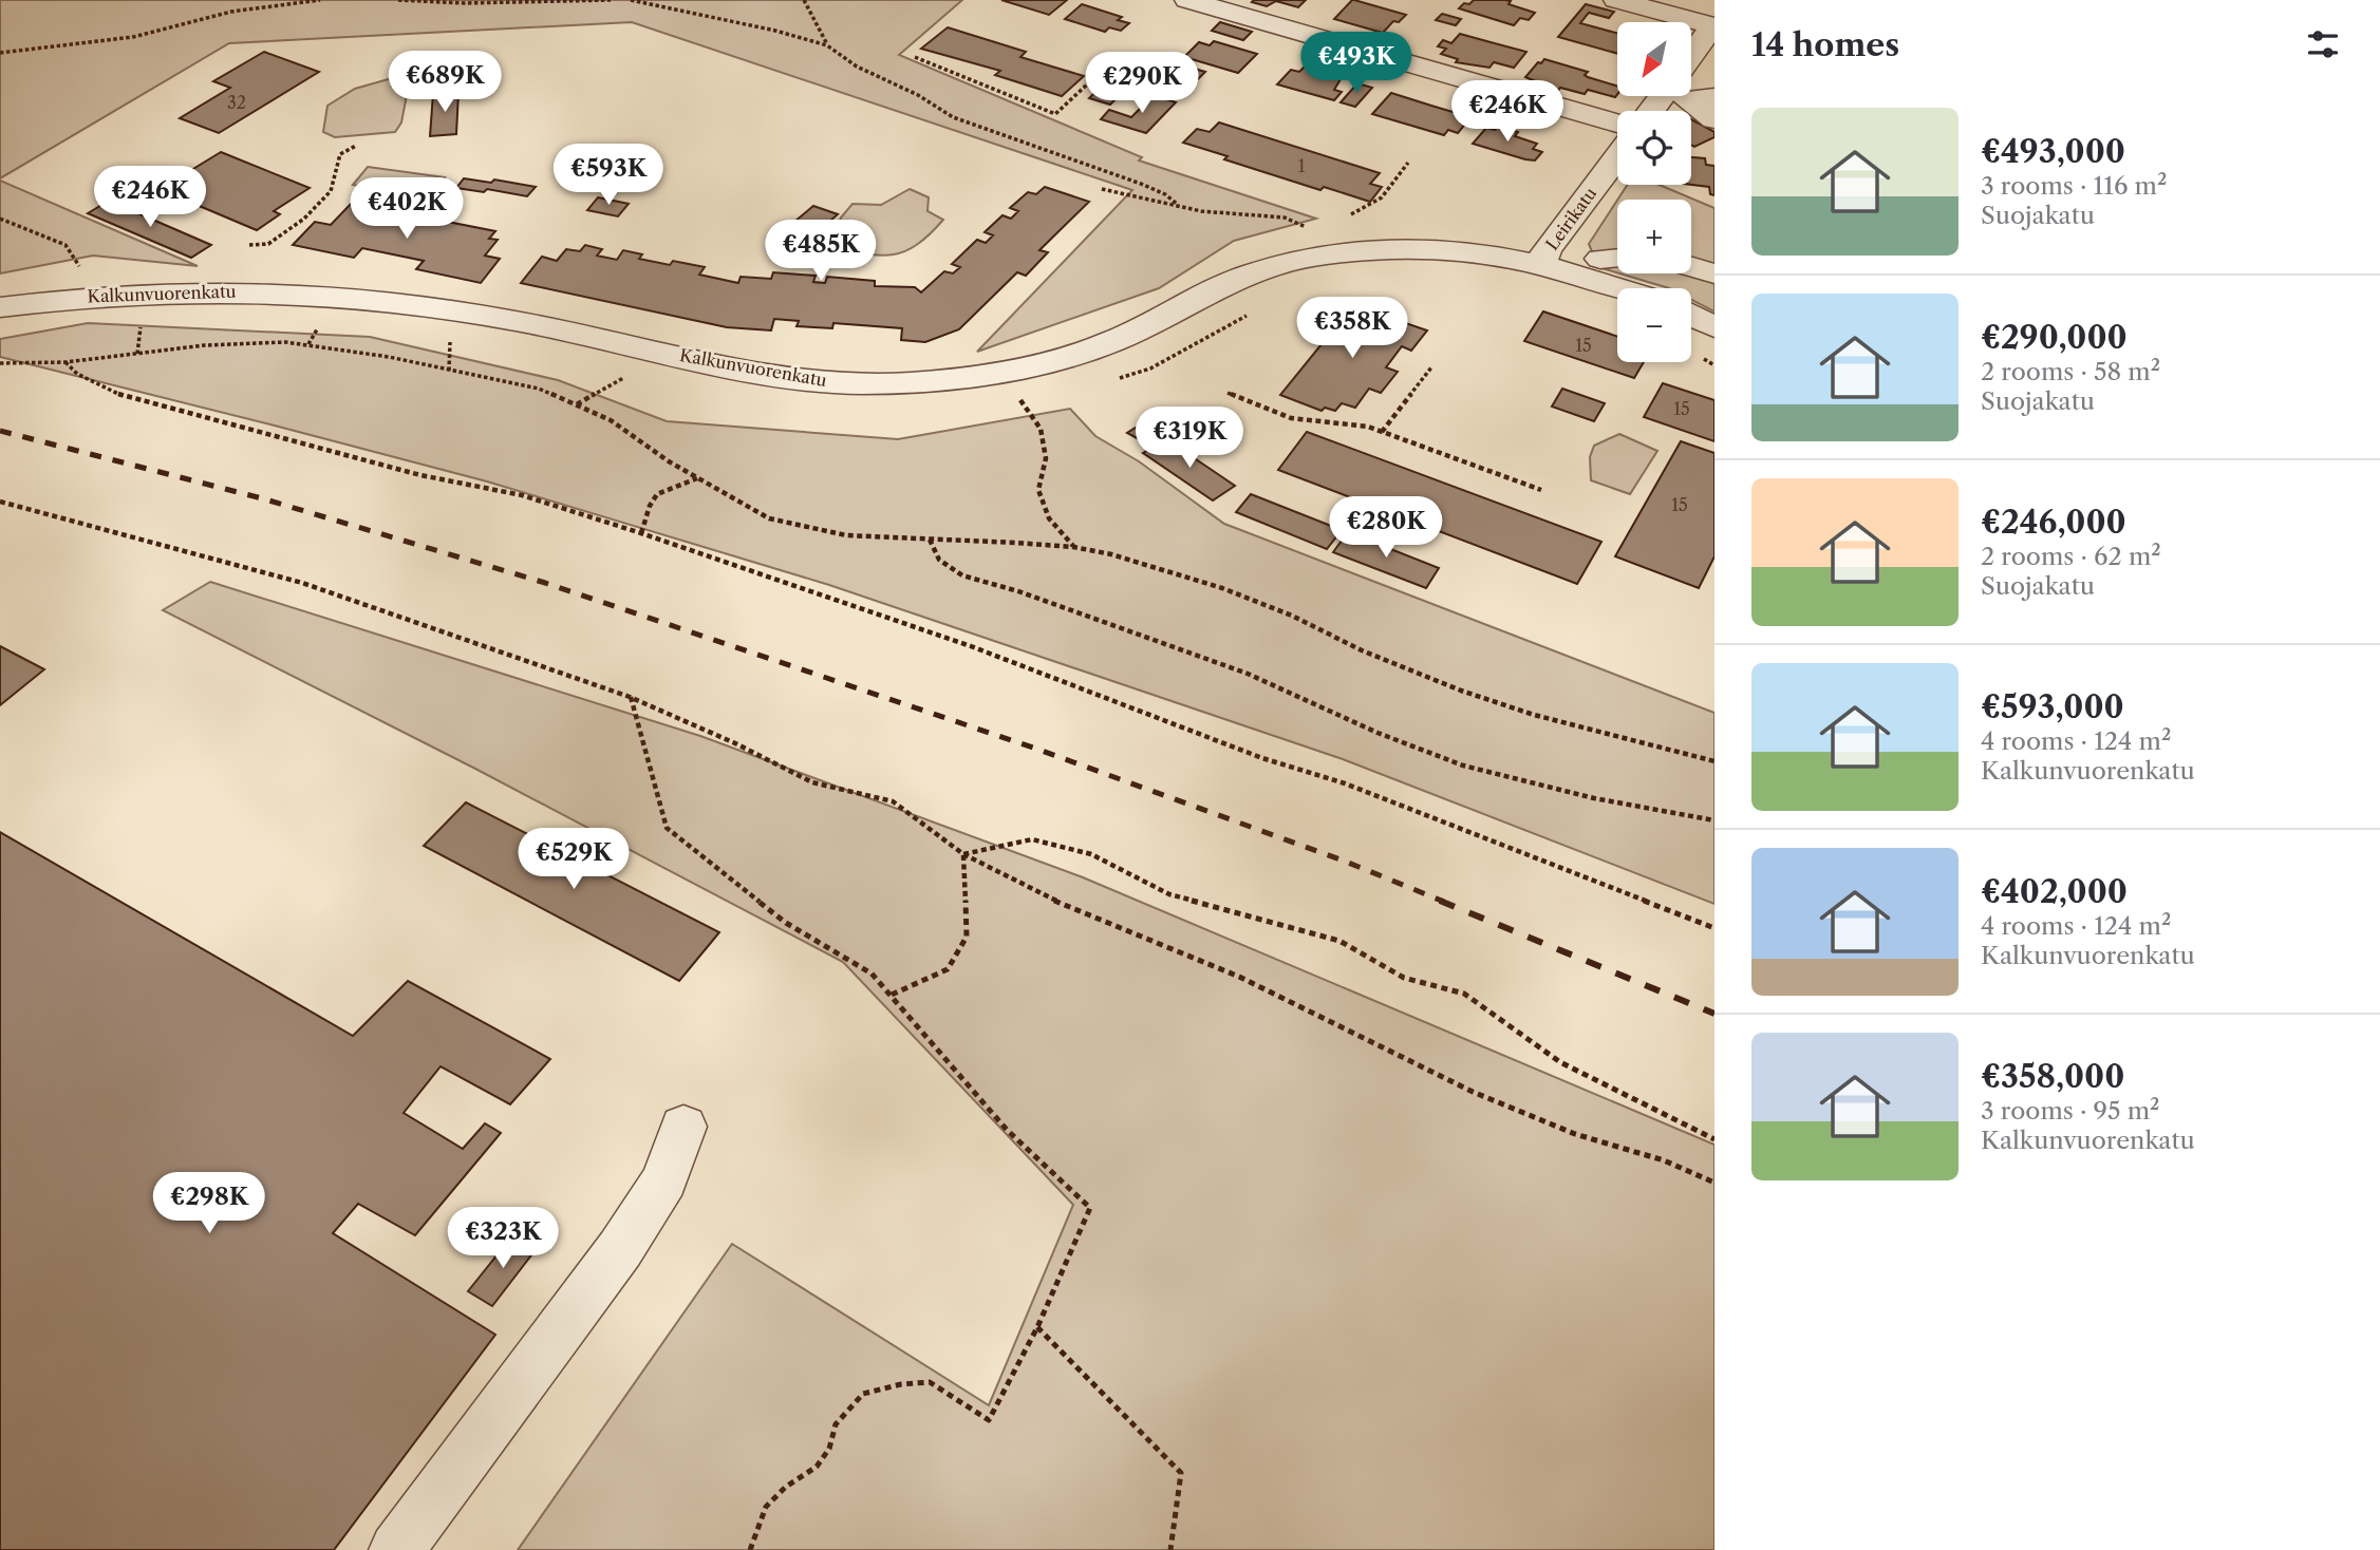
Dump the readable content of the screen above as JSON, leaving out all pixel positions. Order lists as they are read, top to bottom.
{
  "streets": {
    "street": ["Leirikatu", "Kalkunvuorenkatu"]
  },
  "crossings": [
    ["Leirikatu", "Kalkunvuorenkatu"]
  ],
  "house_numbers": [
    "32",
    "1",
    "15",
    "15",
    "15"
  ],
  "north": "bottom left",
  "page": {
    "heading": "14 homes",
    "map_buttons": ["+", "−"],
    "price": [
      "€493K",
      "€689K",
      "€290K",
      "€246K",
      "€593K",
      "€246K",
      "€402K",
      "€485K",
      "€358K",
      "€319K",
      "€280K",
      "€529K",
      "€298K",
      "€323K"
    ],
    "list": [
      {
        "name": "€493,000",
        "note": "3 rooms · 116 m² · Suojakatu"
      },
      {
        "name": "€290,000",
        "note": "2 rooms · 58 m² · Suojakatu"
      },
      {
        "name": "€246,000",
        "note": "2 rooms · 62 m² · Suojakatu"
      },
      {
        "name": "€593,000",
        "note": "4 rooms · 124 m² · Kalkunvuorenkatu"
      },
      {
        "name": "€402,000",
        "note": "4 rooms · 124 m² · Kalkunvuorenkatu"
      },
      {
        "name": "€358,000",
        "note": "3 rooms · 95 m² · Kalkunvuorenkatu"
      }
    ]
  }
}
